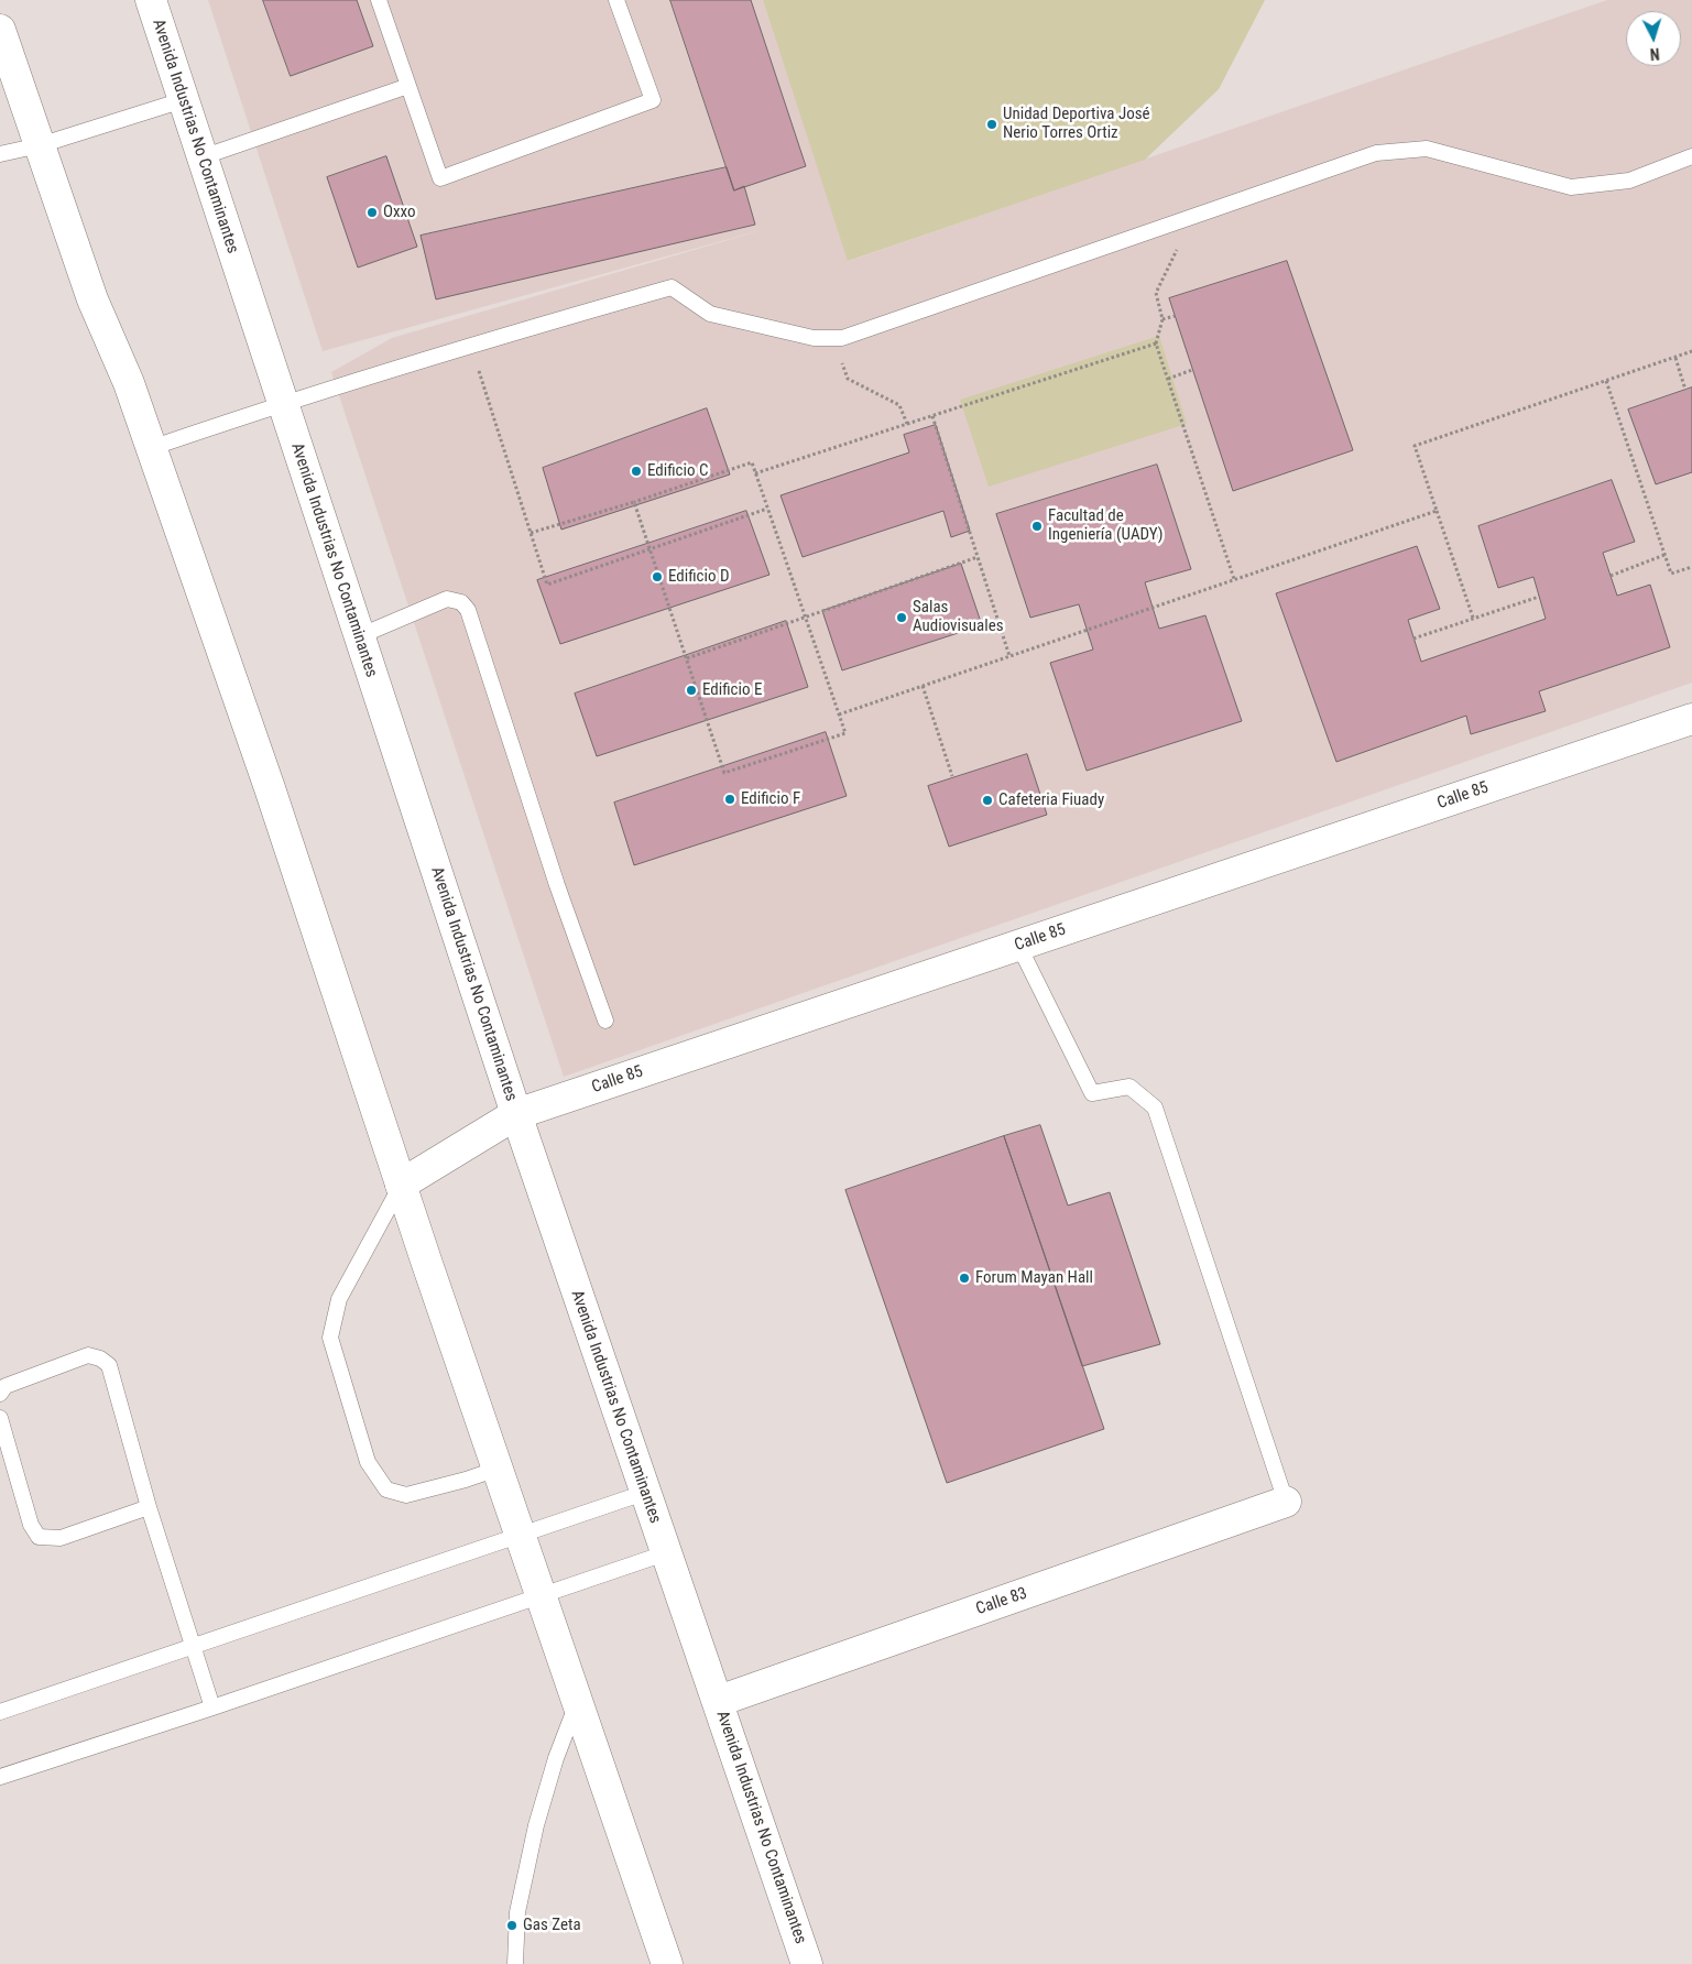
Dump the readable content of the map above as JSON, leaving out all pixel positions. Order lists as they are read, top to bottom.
{
  "streets": {
    "main road": ["Avenida Industrias No Contaminantes", "Calle 85", "Calle 83"]
  },
  "crossings": [
    ["Avenida Industrias No Contaminantes", "Calle 85"],
    ["Avenida Industrias No Contaminantes", "Calle 83"]
  ],
  "places": [
    "Unidad Deportiva José Nerio Torres Ortiz",
    "Oxxo",
    "Edificio C",
    "Facultad de Ingeniería (UADY)",
    "Edificio D",
    "Salas Audiovisuales",
    "Edificio E",
    "Edificio F",
    "Cafeteria Fiuady",
    "Forum Mayan Hall",
    "Gas Zeta"
  ],
  "north": "bottom"
}
